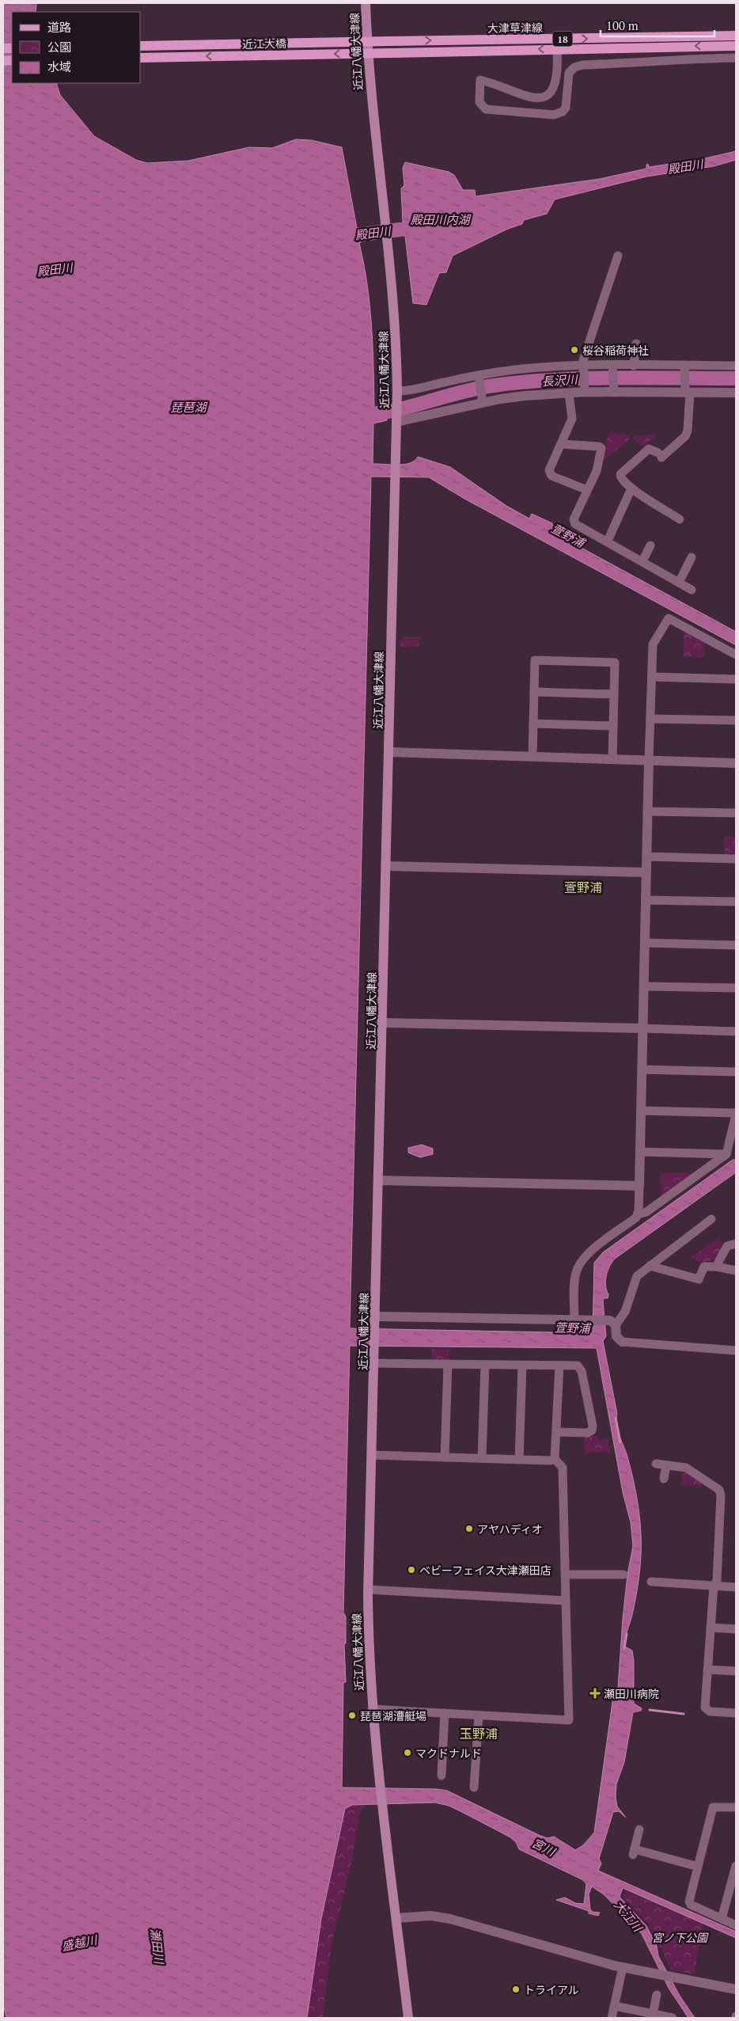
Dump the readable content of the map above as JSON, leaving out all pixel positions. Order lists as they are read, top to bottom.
{
  "streets": {
    "main road": [
      "大津草津線",
      "18",
      "近江大橋",
      "近江八幡大津線"
    ]
  },
  "crossings": [
    ["大津草津線", "近江大橋"]
  ],
  "districts": ["萱野浦", "玉野浦"],
  "water": [
    "殿田川",
    "殿田川内湖",
    "長沢川",
    "琵琶湖",
    "萱野浦",
    "宮川",
    "大江川",
    "盛越川",
    "瀬田川"
  ],
  "parks": ["宮ノ下公園"],
  "places": {
    "other": [
      "桜谷稲荷神社",
      "アヤハディオ",
      "ベビーフェイス大津瀬田店",
      "琵琶湖漕艇場",
      "マクドナルド",
      "トライアル"
    ],
    "health": ["瀬田川病院"]
  },
  "legend": ["道路", "公園", "水域"],
  "scale_bar": "100 m"
}
